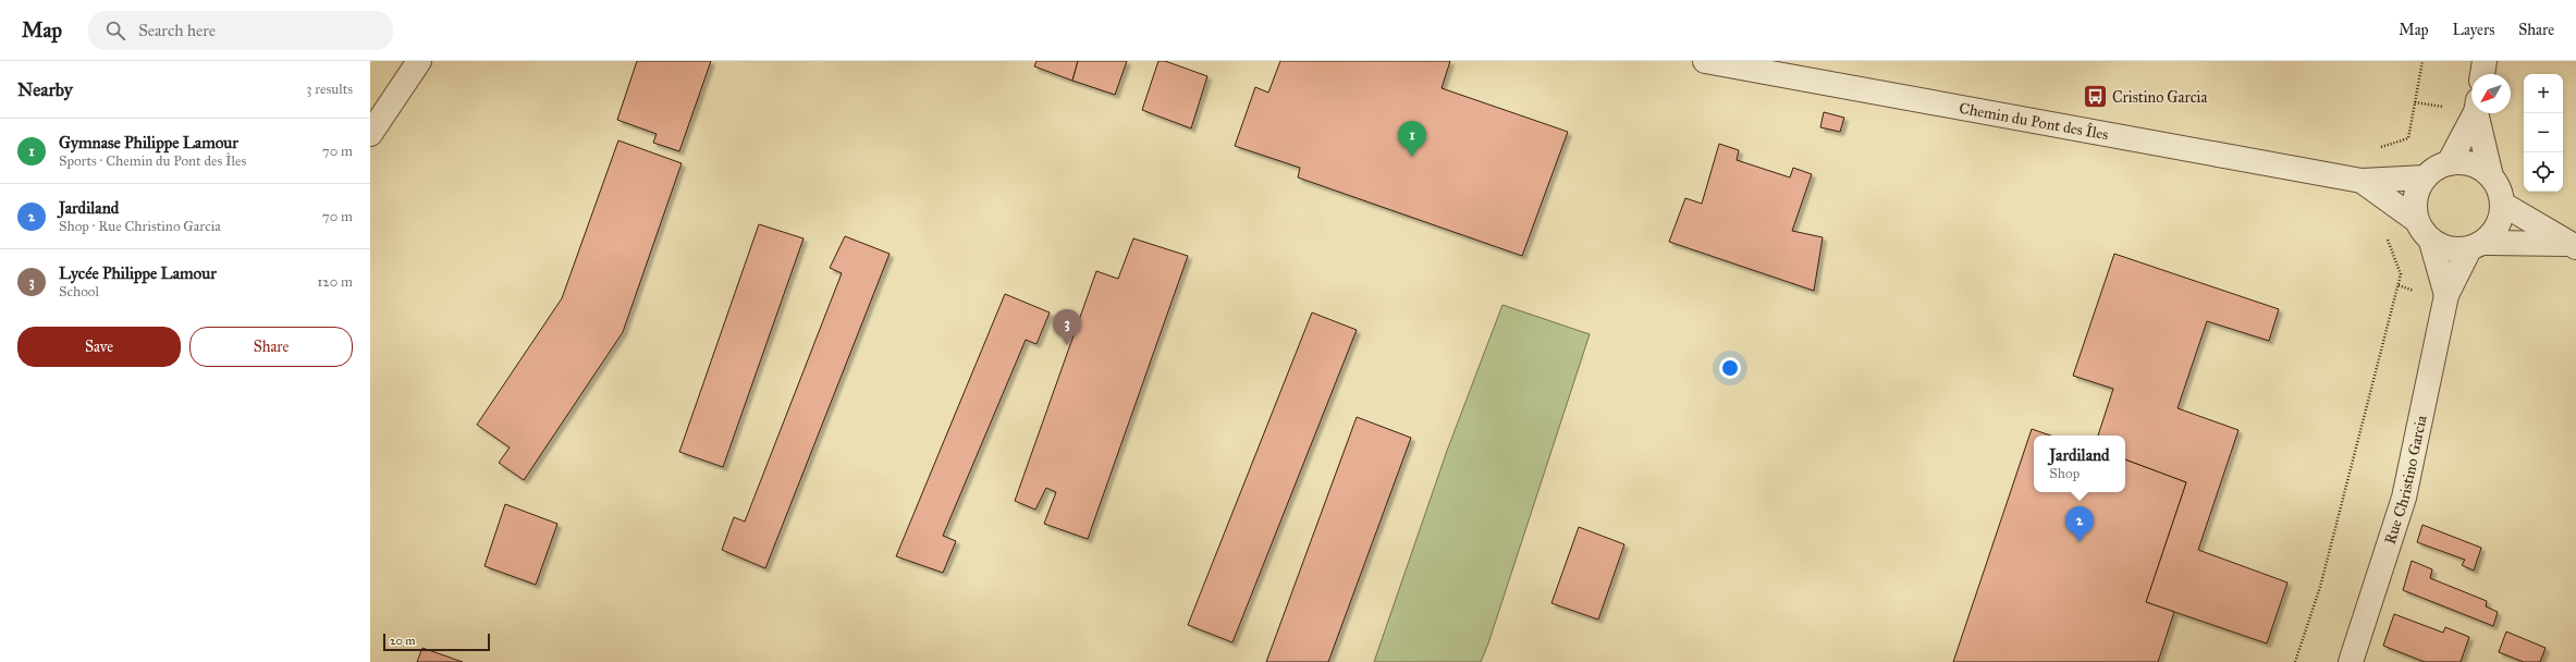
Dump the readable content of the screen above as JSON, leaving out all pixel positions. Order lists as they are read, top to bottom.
{
  "streets": {
    "street": ["Chemin du Pont des Îles", "Rue Christino Garcia"]
  },
  "crossings": [
    ["Chemin du Pont des Îles", "Rue Christino Garcia"]
  ],
  "places": {
    "bus stop": ["Cristino Garcia"]
  },
  "scale_bar": "20 m",
  "north": "bottom left",
  "page": {
    "header": "Map",
    "search": "Search here",
    "nav": ["Map", "Layers", "Share"],
    "heading": ["Nearby", "3 results"],
    "map_buttons": ["+", "−"],
    "list": [
      {
        "mark": "1",
        "name": "Gymnase Philippe Lamour",
        "note": "Sports · Chemin du Pont des Îles",
        "value": "70 m"
      },
      {
        "mark": "2",
        "name": "Jardiland",
        "note": "Shop · Rue Christino Garcia",
        "value": "70 m"
      },
      {
        "mark": "3",
        "name": "Lycée Philippe Lamour",
        "note": "School",
        "value": "120 m"
      }
    ],
    "pins": ["1", "3", "2"],
    "buttons": ["Save", "Share"],
    "popup": ["Jardiland", "Shop"],
    "scale": "20 m"
  }
}
